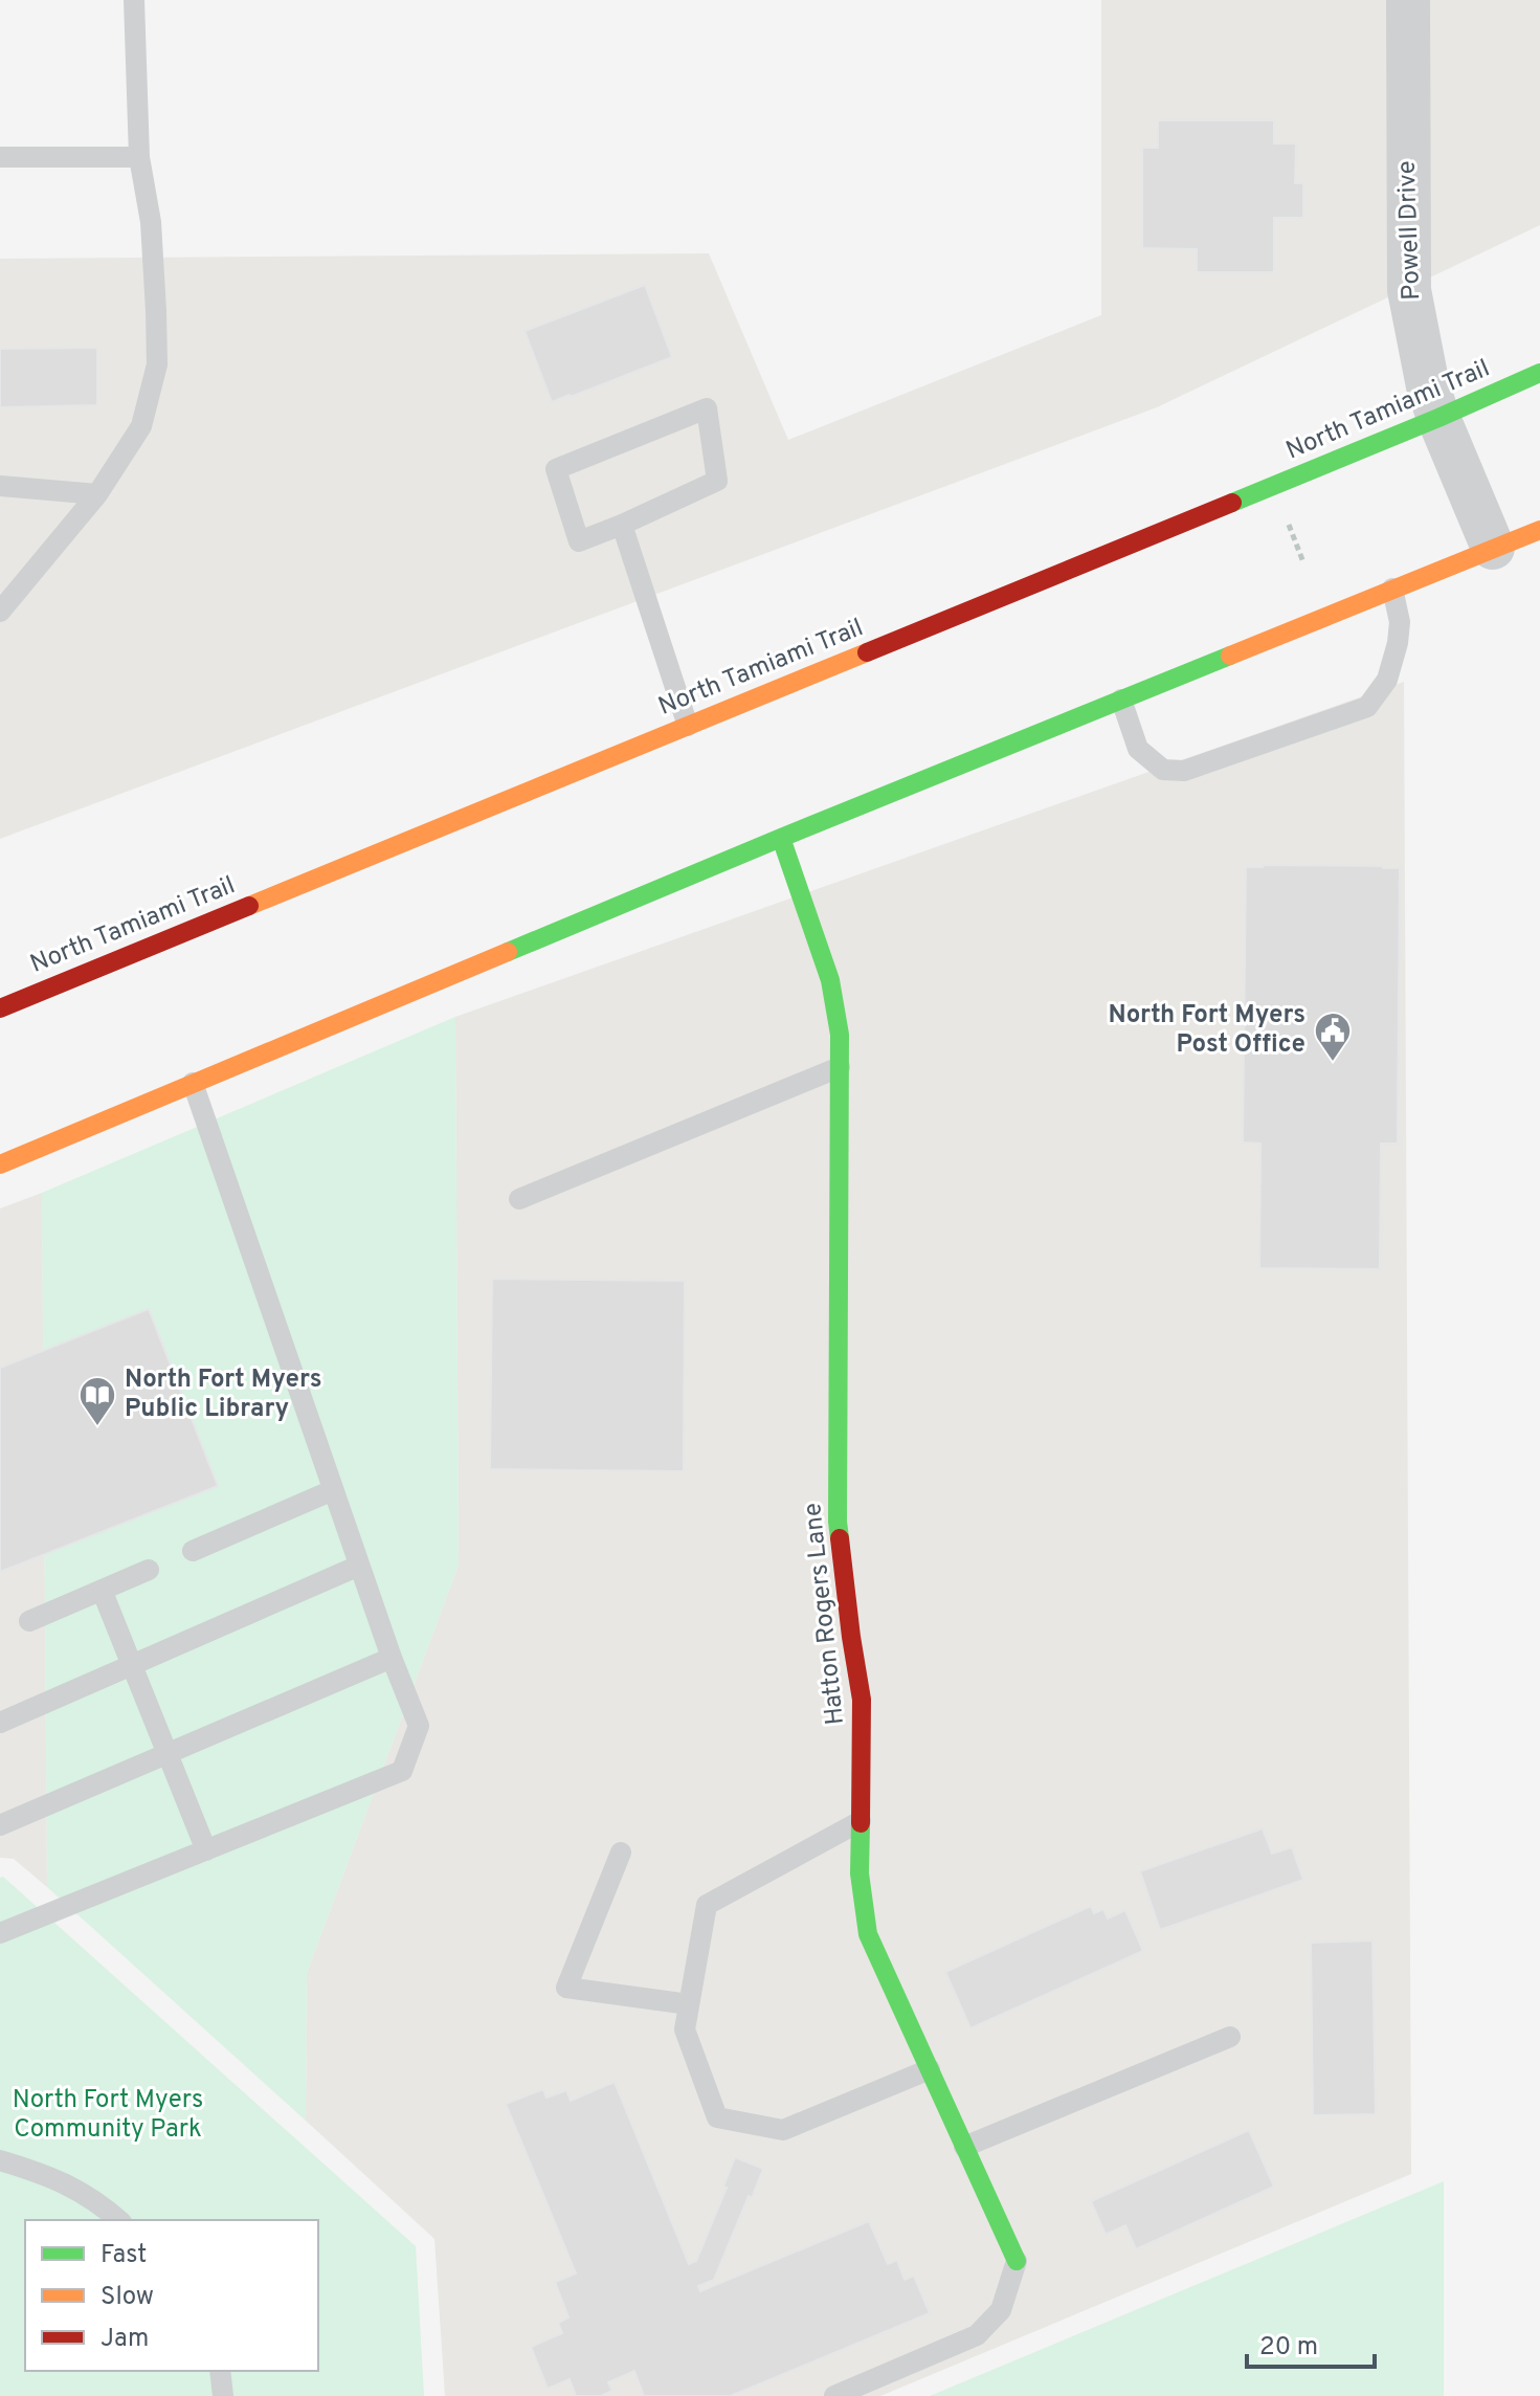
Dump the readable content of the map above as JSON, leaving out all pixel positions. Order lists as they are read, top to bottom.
{
  "streets": {
    "main road": ["North Tamiami Trail", "Hatton Rogers Lane"],
    "street": ["Powell Drive"]
  },
  "crossings": [
    ["Powell Drive", "North Tamiami Trail"]
  ],
  "parks": ["North Fort Myers Community Park"],
  "places": {
    "public building": ["North Fort Myers Post Office"],
    "library": ["North Fort Myers Public Library"]
  },
  "legend": ["Fast", "Slow", "Jam"],
  "scale_bar": "20 m"
}
